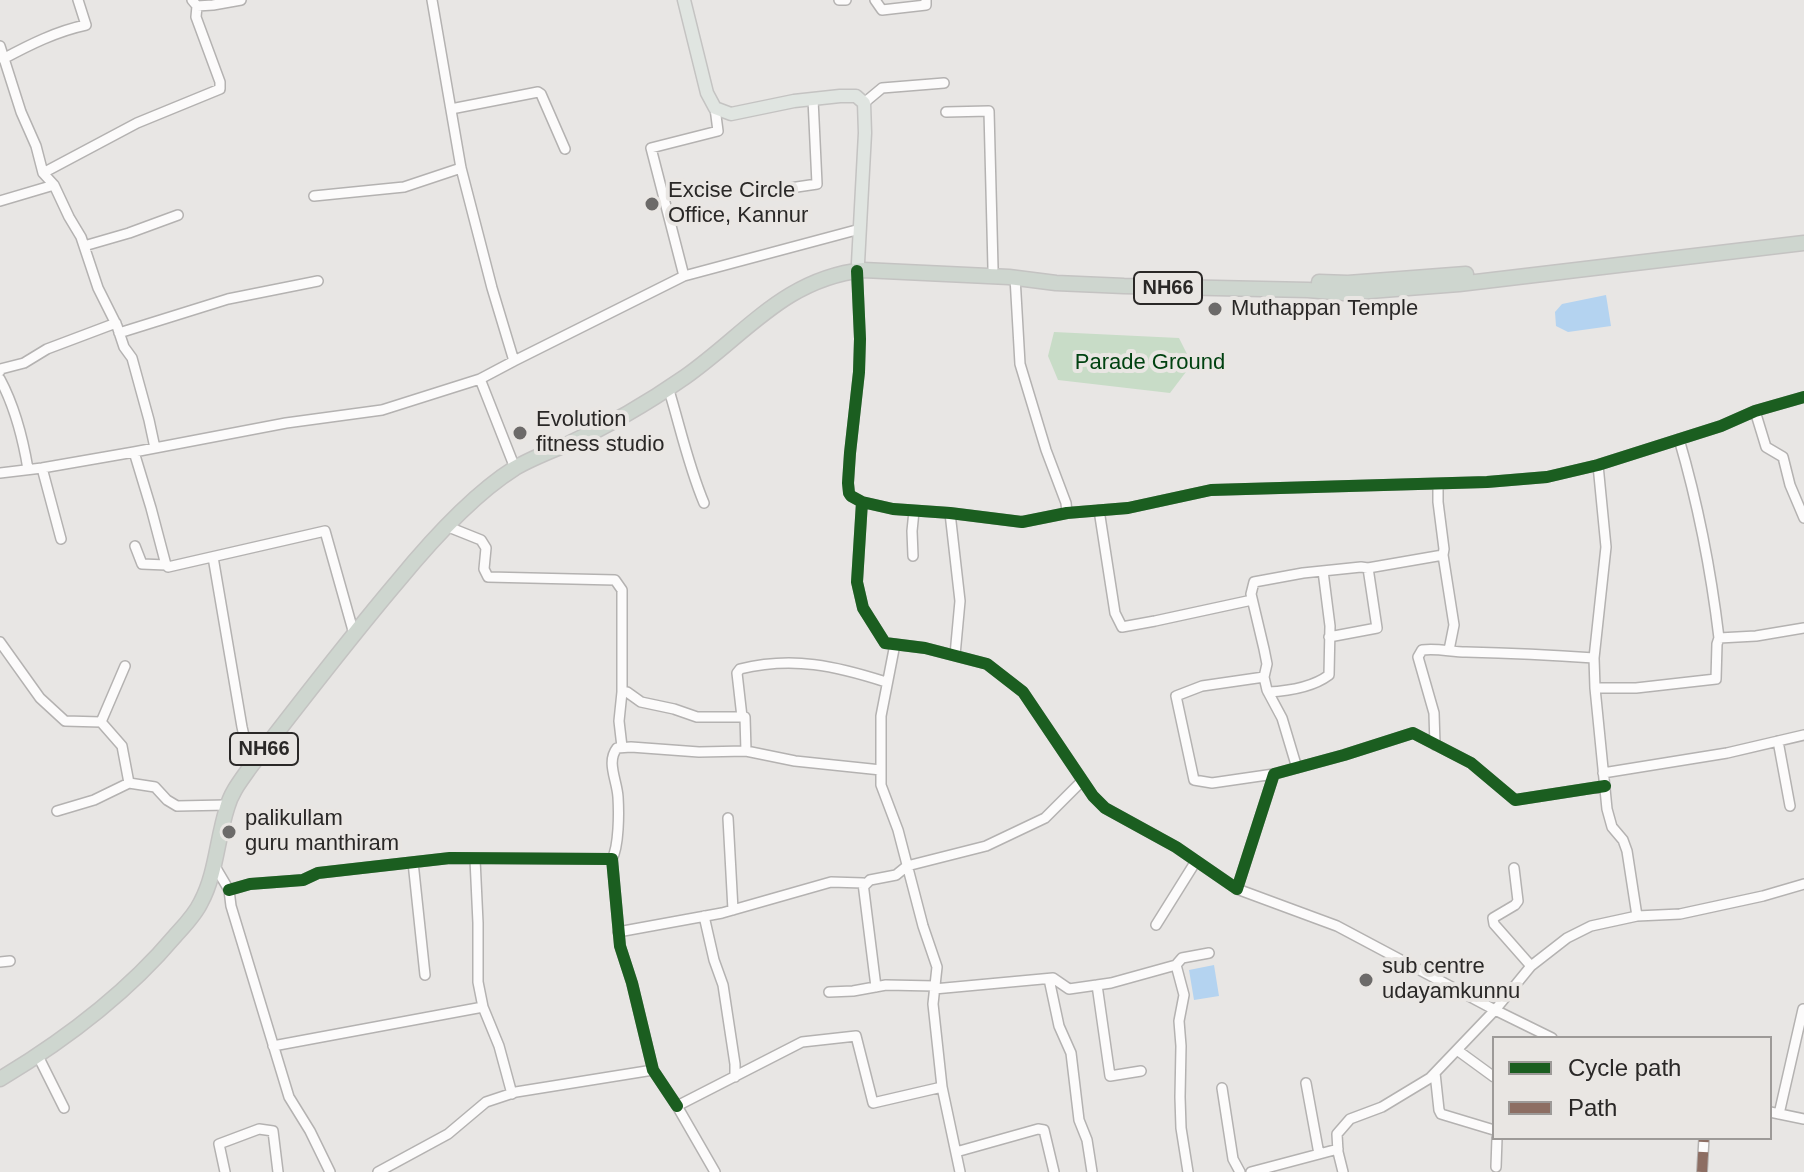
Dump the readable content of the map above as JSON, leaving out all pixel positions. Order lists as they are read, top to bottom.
{
  "streets": {
    "highway": ["NH66"]
  },
  "parks": ["Parade Ground"],
  "places": [
    "Excise Circle Office, Kannur",
    "Muthappan Temple",
    "Evolution fitness studio",
    "palikullam guru manthiram",
    "sub centre udayamkunnu"
  ],
  "legend": ["Cycle path", "Path"]
}
